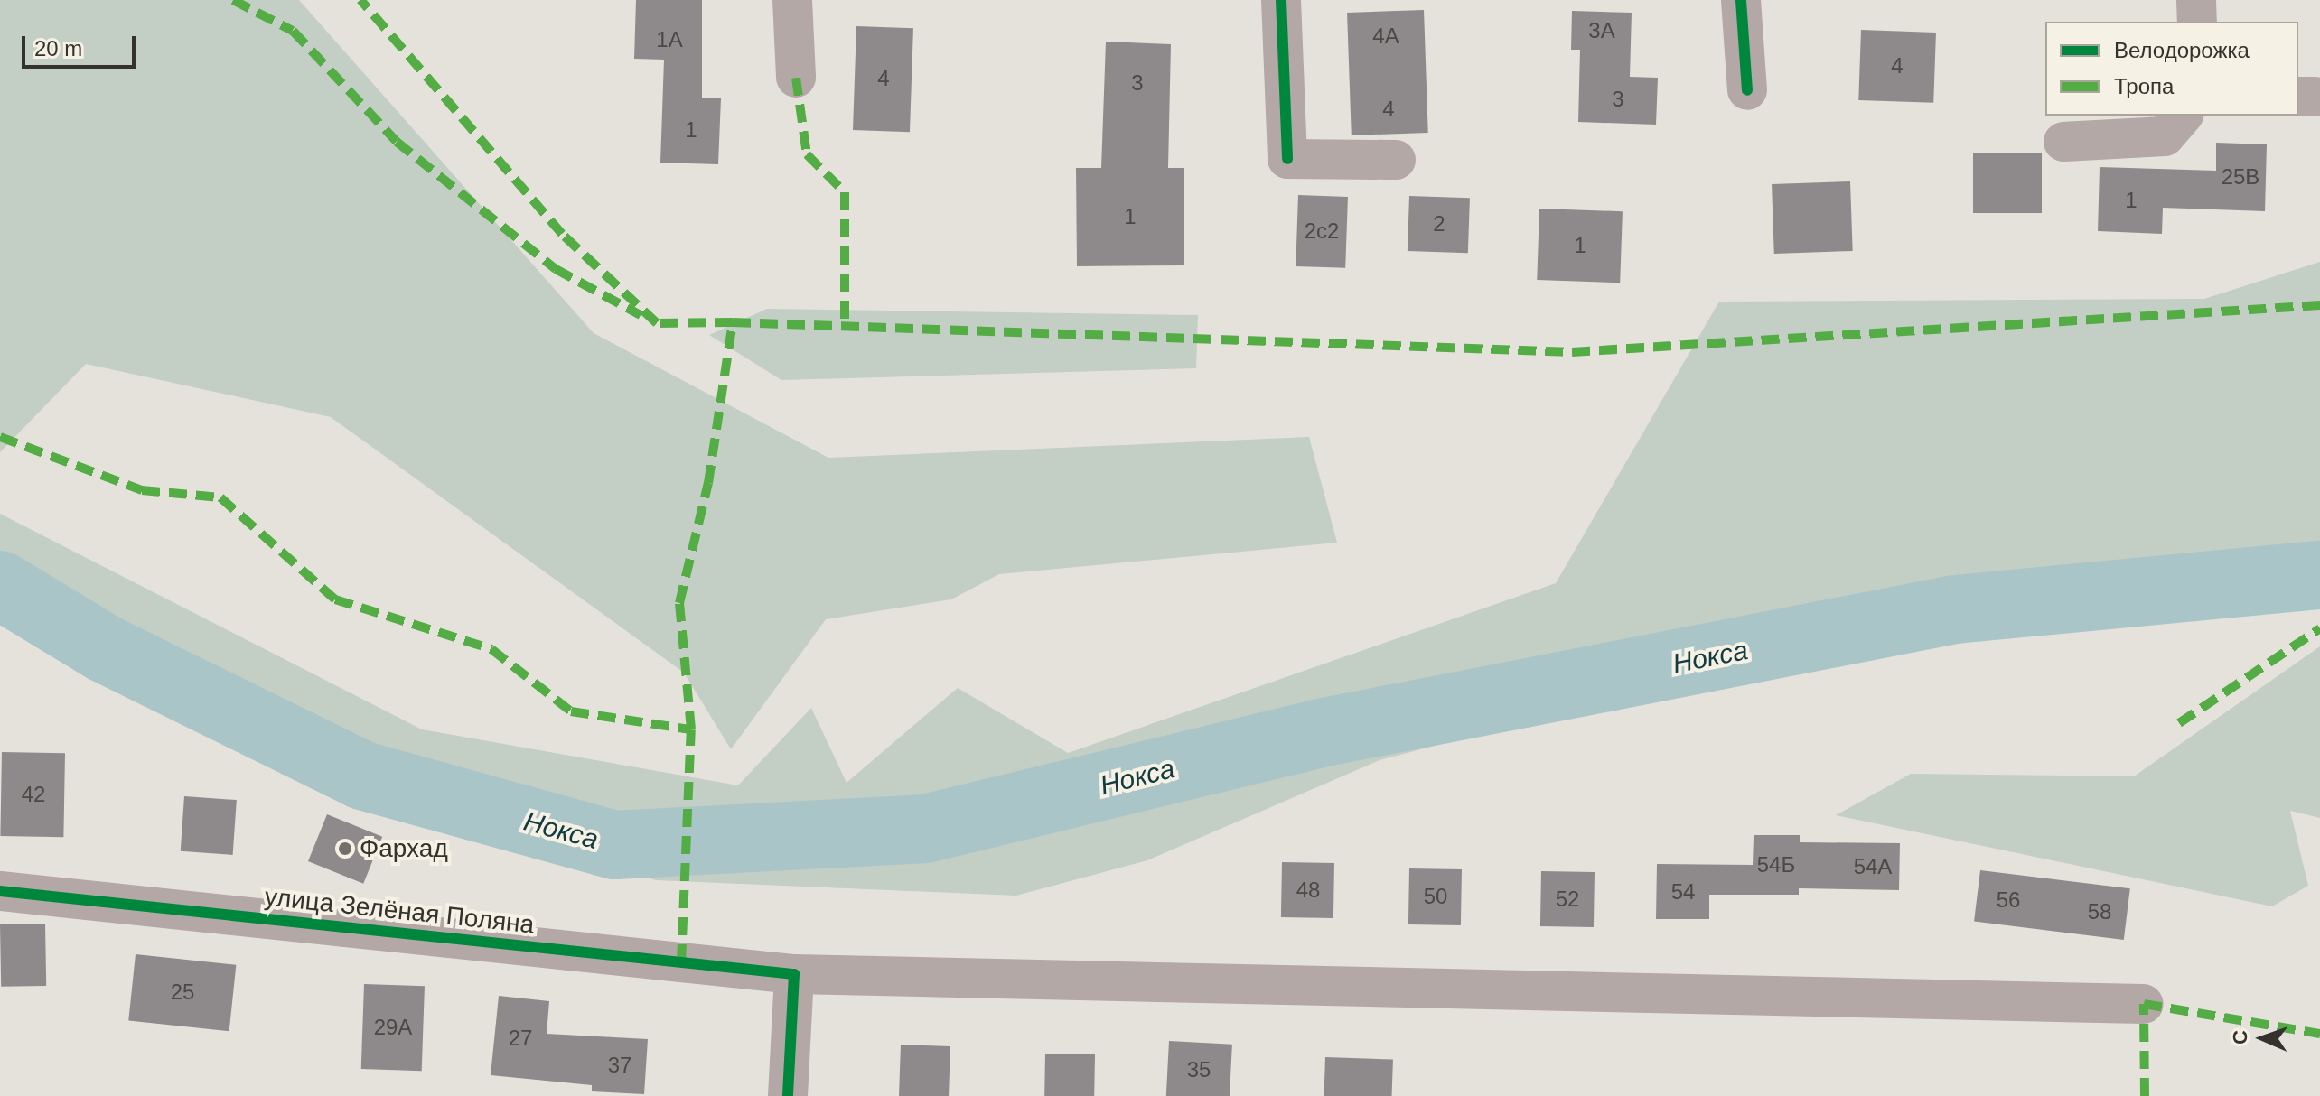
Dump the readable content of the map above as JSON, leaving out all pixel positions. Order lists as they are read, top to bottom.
{
  "streets": {
    "street": ["улица Зелёная Поляна"]
  },
  "water": ["Нокса"],
  "places": ["Фархад"],
  "house_numbers": [
    "3А",
    "4А",
    "1А",
    "4",
    "4",
    "3",
    "3",
    "4",
    "1",
    "25В",
    "1",
    "1",
    "2",
    "2с2",
    "1",
    "42",
    "54Б",
    "54А",
    "48",
    "54",
    "50",
    "52",
    "56",
    "58",
    "25",
    "29А",
    "27",
    "37",
    "35"
  ],
  "legend": ["Велодорожка", "Тропа"],
  "scale_bar": "20 m",
  "north": "left"
}
